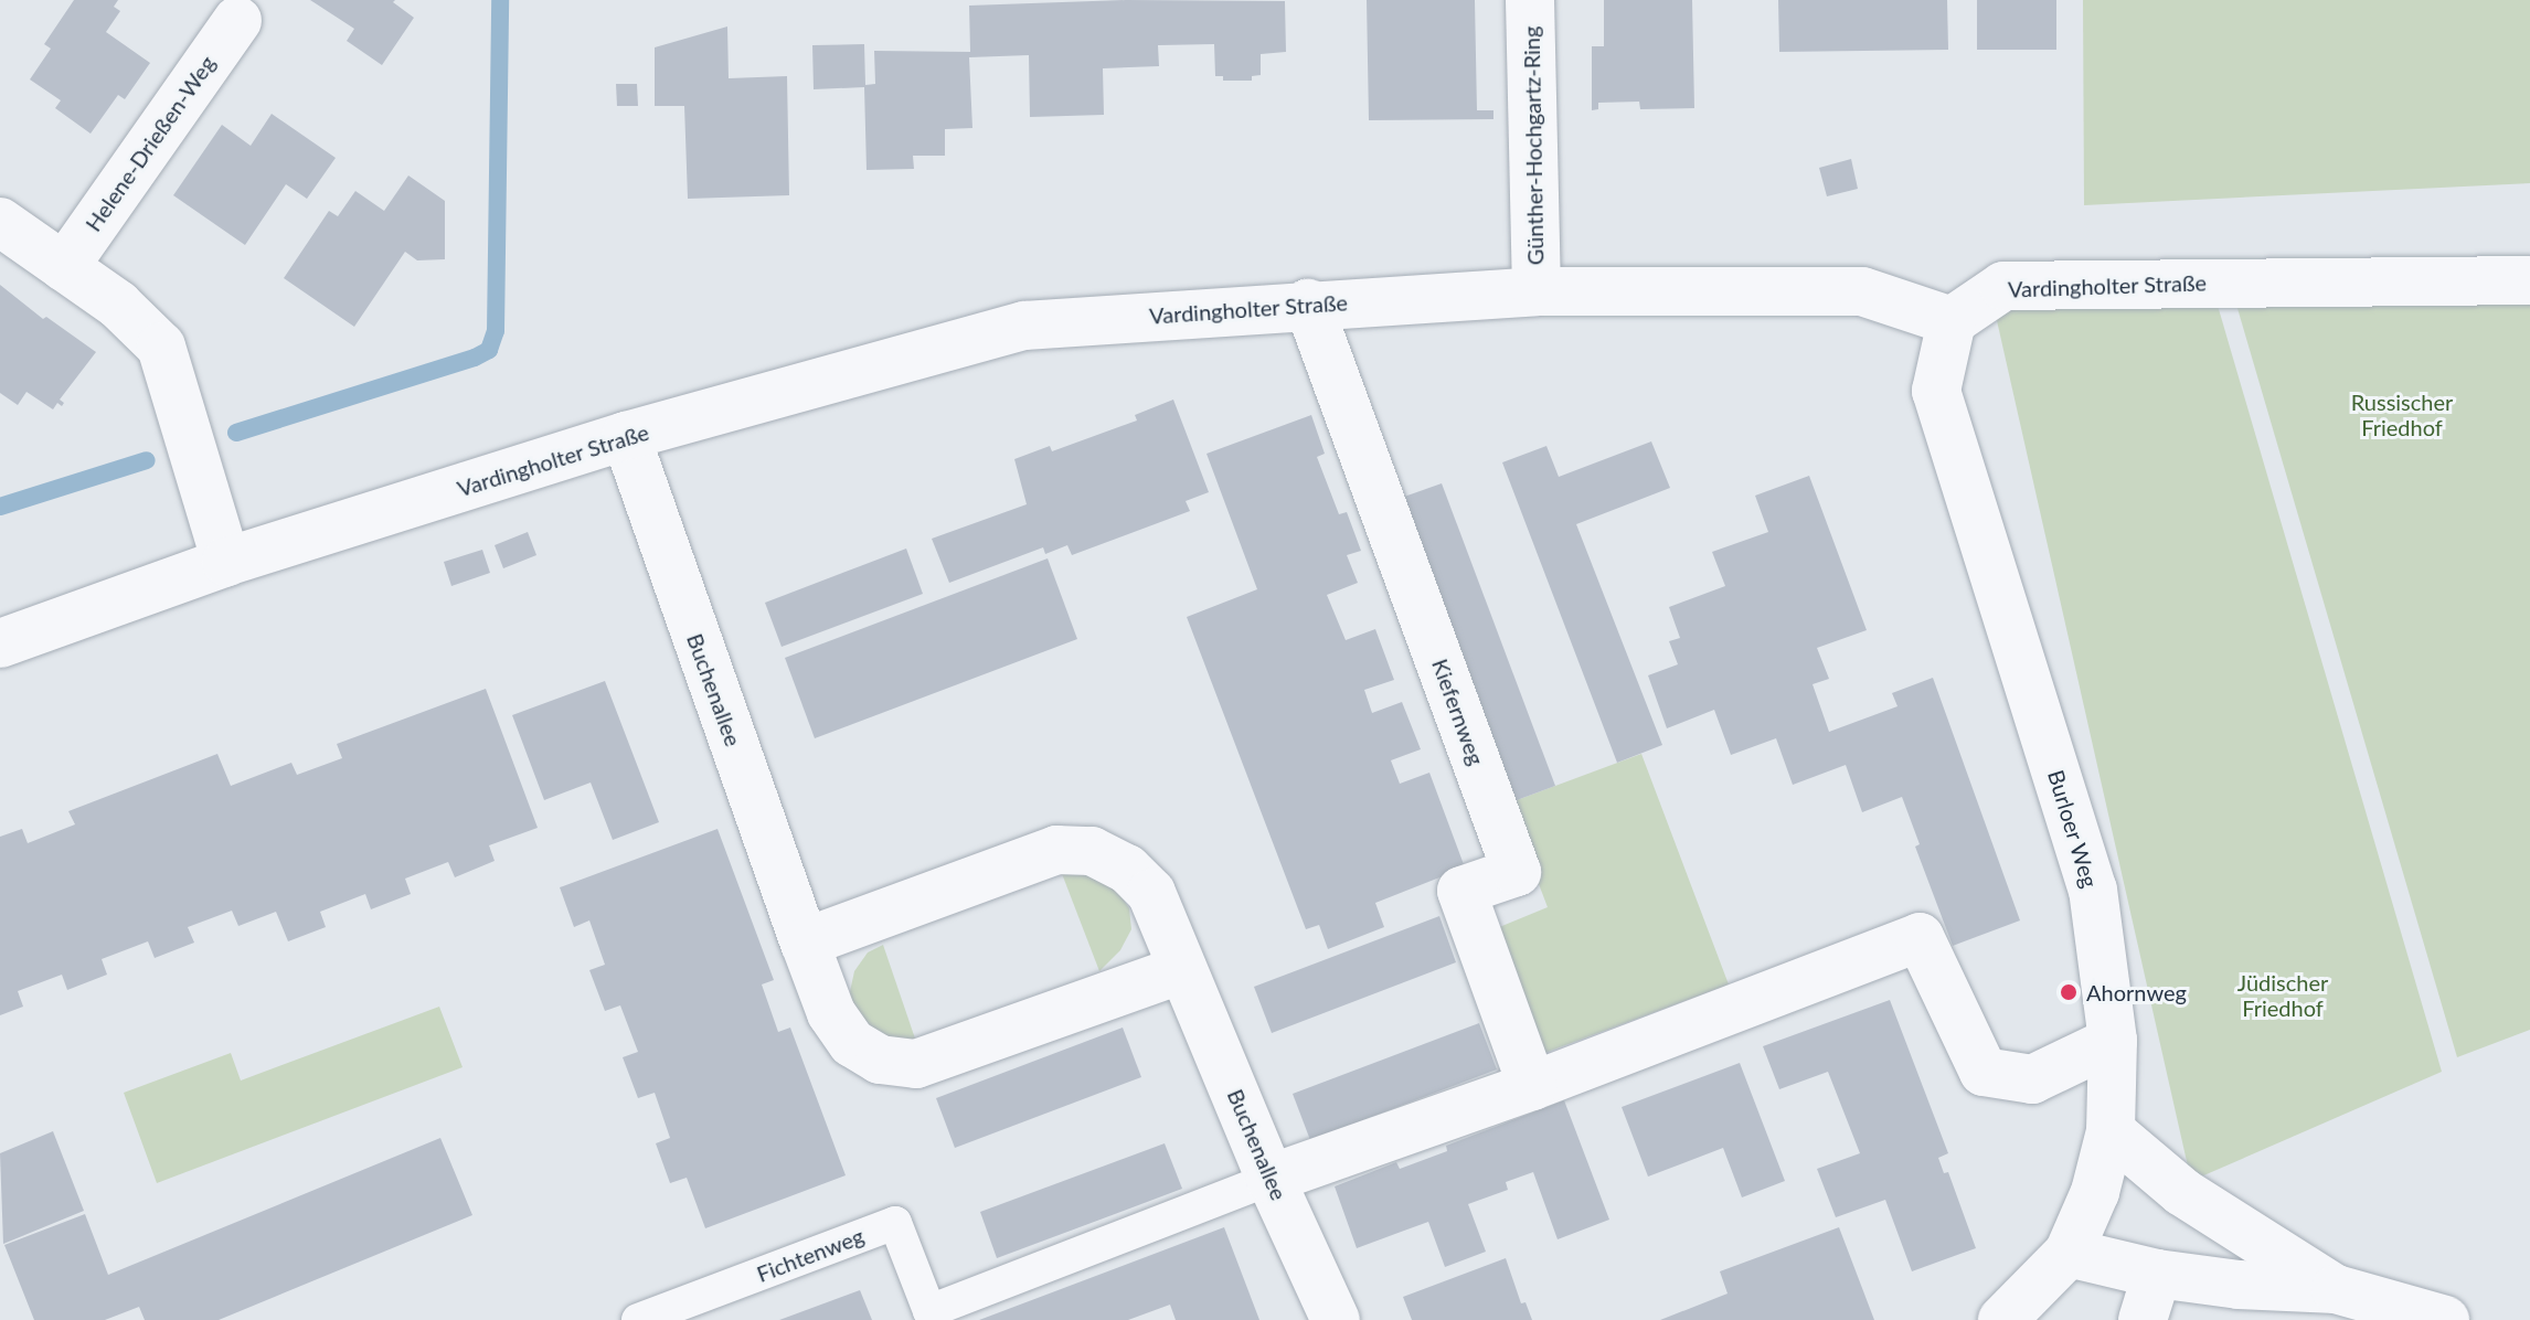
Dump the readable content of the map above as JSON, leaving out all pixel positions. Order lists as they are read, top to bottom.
{
  "streets": {
    "street": [
      "Helene-Drießen-Weg",
      "Günther-Hochgartz-Ring",
      "Vardingholter Straße",
      "Buchenallee",
      "Kiefernweg",
      "Burloer Weg"
    ],
    "lane": ["Fichtenweg"]
  },
  "crossings": [
    ["Günther-Hochgartz-Ring", "Vardingholter Straße"],
    ["Vardingholter Straße", "Buchenallee"],
    ["Vardingholter Straße", "Kiefernweg"],
    ["Vardingholter Straße", "Burloer Weg"],
    ["Buchenallee", "Fichtenweg"]
  ],
  "parks": ["Russischer Friedhof", "Jüdischer Friedhof"],
  "places": ["Ahornweg"]
}
